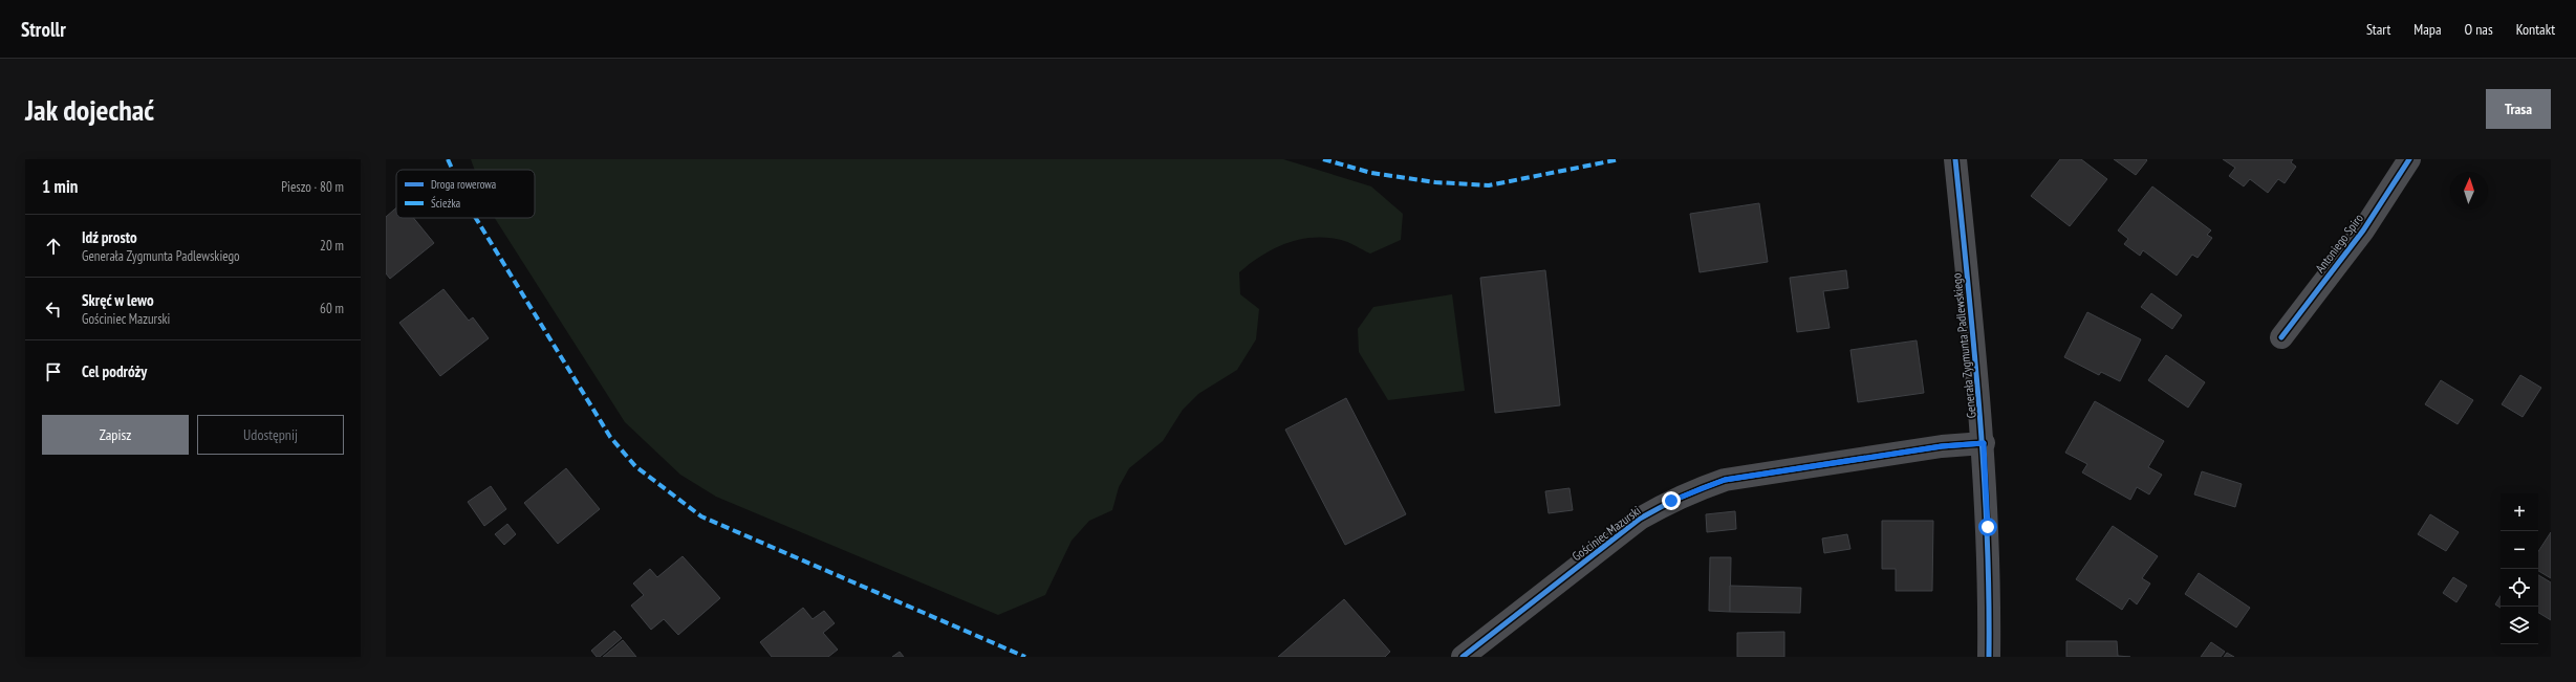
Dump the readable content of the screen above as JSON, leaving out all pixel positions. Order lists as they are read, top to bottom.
{
  "streets": {
    "street": ["Antoniego Spiro", "Generała Zygmunta Padlewskiego", "Gościniec Mazurski"]
  },
  "crossings": [
    ["Generała Zygmunta Padlewskiego", "Gościniec Mazurski"]
  ],
  "legend": ["Droga rowerowa", "Ścieżka"],
  "north": "top",
  "page": {
    "header": "Strollr",
    "nav": [
      "Start",
      "Mapa",
      "O nas",
      "Kontakt"
    ],
    "buttons": [
      "Trasa",
      ["Zapisz", "Udostępnij"]
    ],
    "title": "Jak dojechać",
    "heading": ["1 min", "Pieszo · 80 m"],
    "list": [
      ["Idź prosto", "Generała Zygmunta Padlewskiego", "20 m"],
      ["Skręć w lewo", "Gościniec Mazurski", "60 m"],
      "Cel podróży"
    ],
    "map_buttons": ["+", "−"]
  }
}
